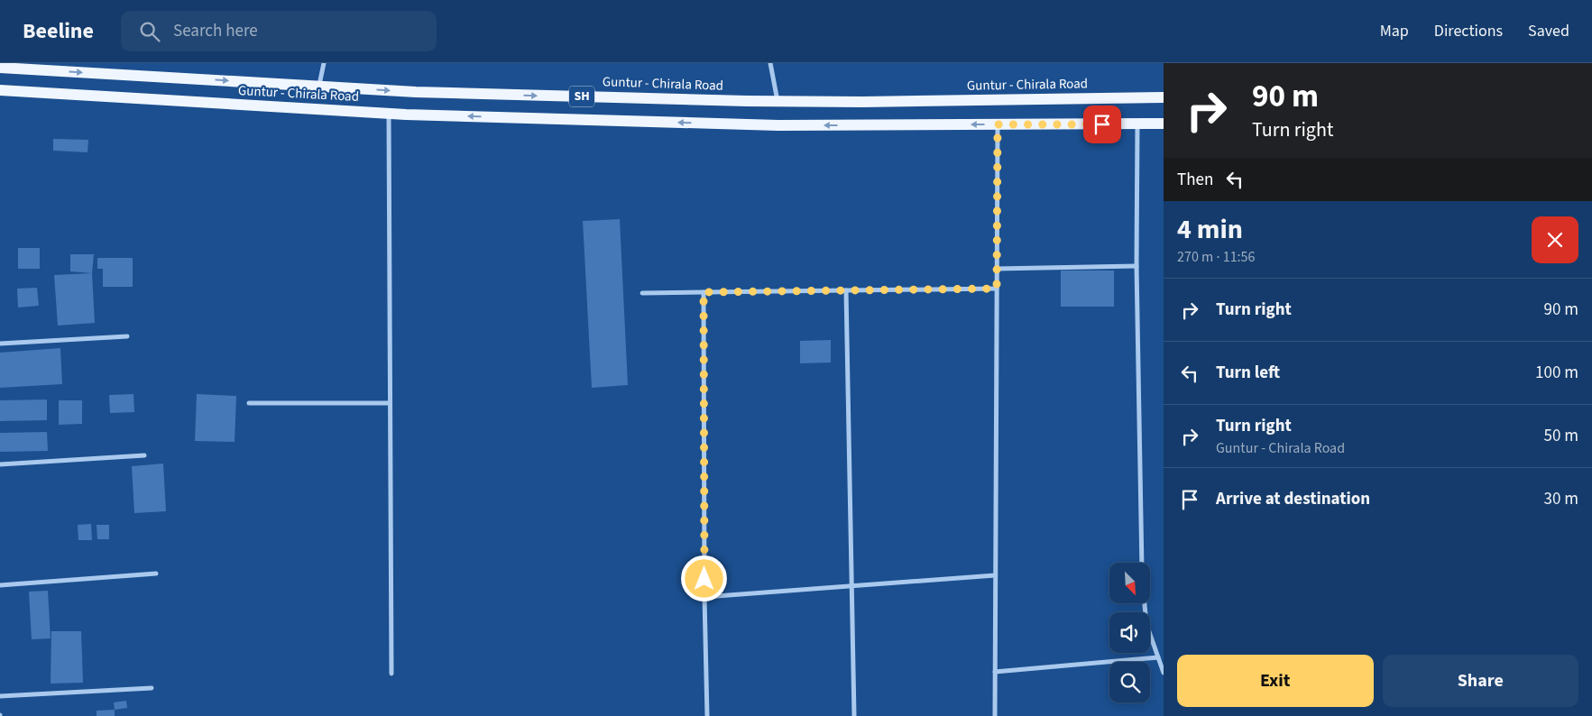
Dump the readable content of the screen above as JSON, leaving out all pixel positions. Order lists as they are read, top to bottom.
{
  "streets": {
    "main road": ["Guntur - Chirala Road", "SH"]
  },
  "north": "bottom right",
  "page": {
    "header": "Beeline",
    "search": "Search here",
    "nav": ["Map", "Directions", "Saved"],
    "turn": ["90 m", "Turn right"],
    "then": "Then",
    "heading": ["4 min", "270 m · 11:56"],
    "list": [
      {
        "name": "Turn right",
        "value": "90 m"
      },
      {
        "name": "Turn left",
        "value": "100 m"
      },
      {
        "name": "Turn right",
        "note": "Guntur - Chirala Road",
        "value": "50 m"
      },
      {
        "name": "Arrive at destination",
        "value": "30 m"
      }
    ],
    "buttons": ["Exit", "Share"]
  }
}
